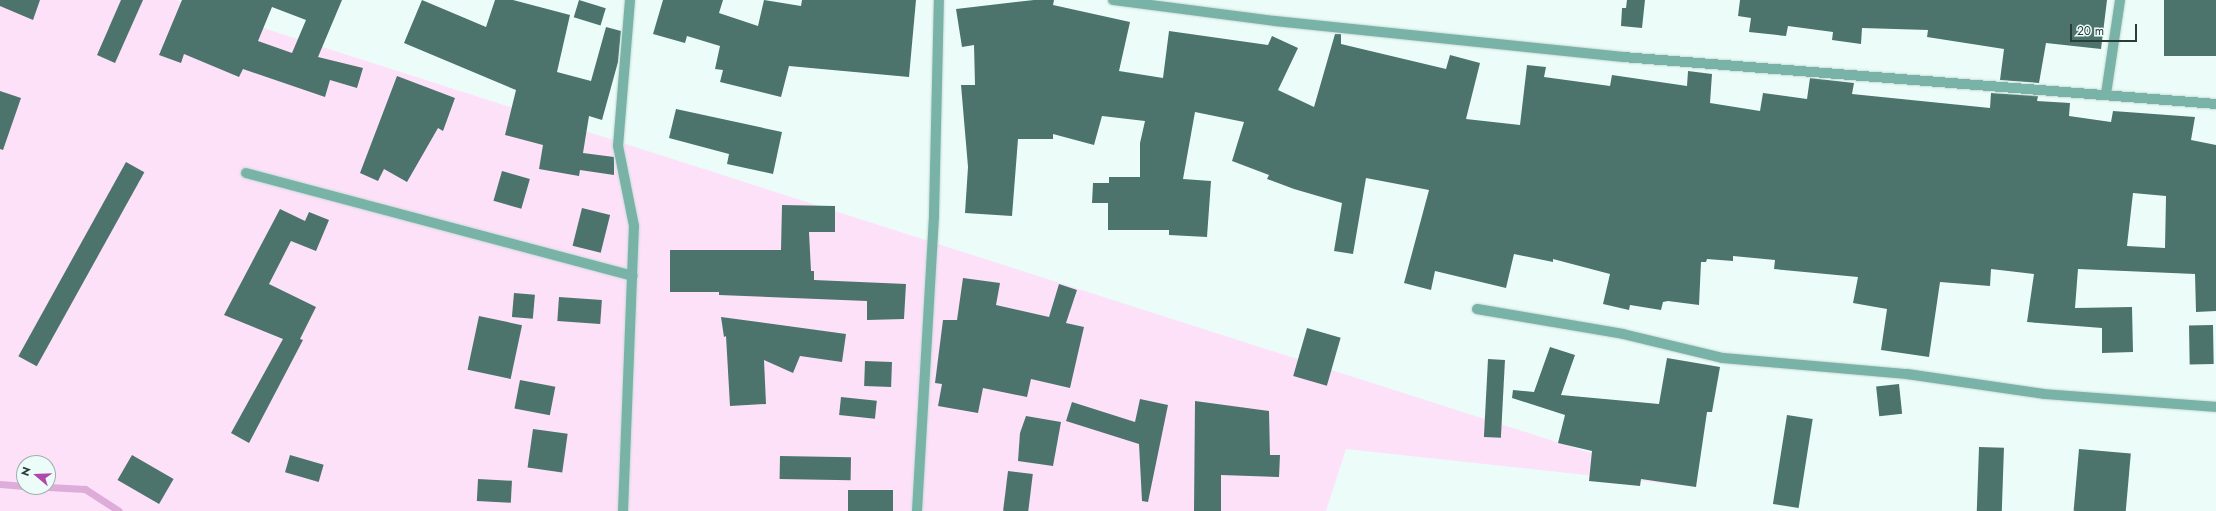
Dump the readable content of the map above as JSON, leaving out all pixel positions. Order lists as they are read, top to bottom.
{
  "scale_bar": "20 m",
  "north": "left"
}
